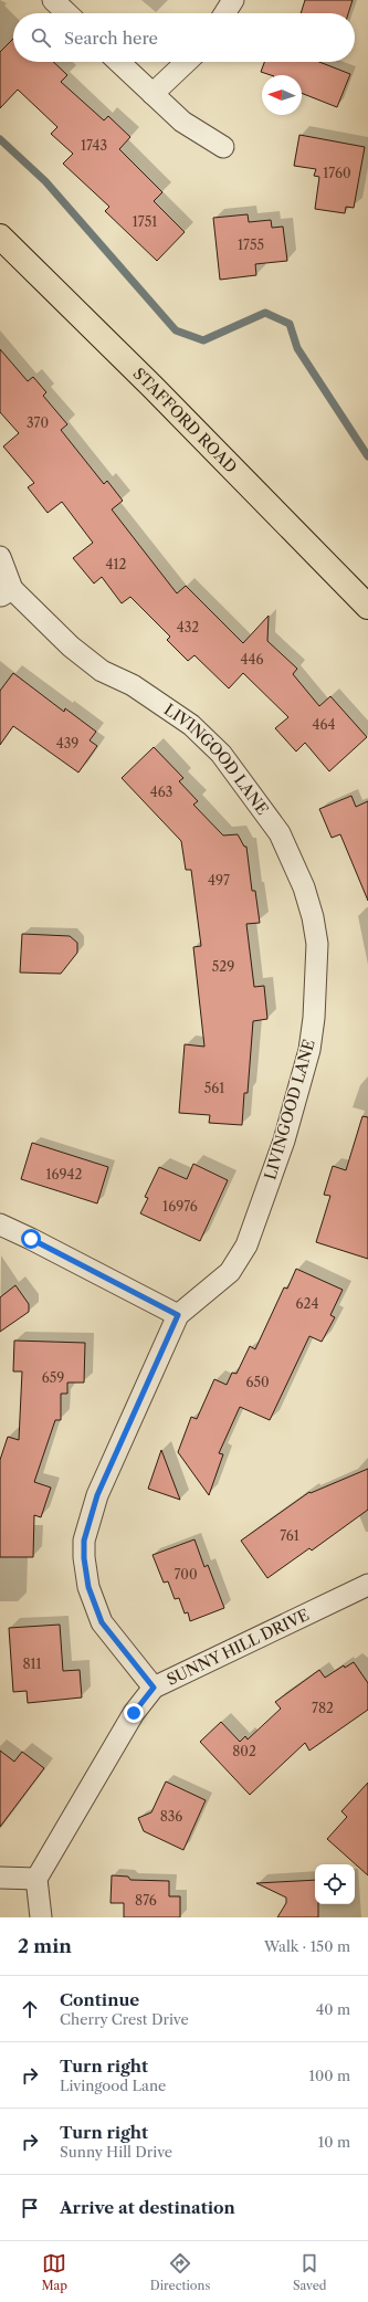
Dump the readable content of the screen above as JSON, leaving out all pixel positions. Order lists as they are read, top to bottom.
{
  "streets": {
    "main road": ["STAFFORD ROAD"],
    "street": ["LIVINGOOD LANE", "SUNNY HILL DRIVE"]
  },
  "crossings": [
    ["LIVINGOOD LANE", "SUNNY HILL DRIVE"]
  ],
  "house_numbers": [
    "1743",
    "1760",
    "1751",
    "1755",
    "370",
    "412",
    "432",
    "446",
    "464",
    "439",
    "463",
    "497",
    "529",
    "561",
    "16942",
    "16976",
    "624",
    "659",
    "650",
    "761",
    "700",
    "811",
    "782",
    "802",
    "836",
    "876"
  ],
  "north": "left",
  "page": {
    "search": "Search here",
    "heading": ["2 min", "Walk · 150 m"],
    "list": [
      ["Continue", "Cherry Crest Drive", "40 m"],
      ["Turn right", "Livingood Lane", "100 m"],
      ["Turn right", "Sunny Hill Drive", "10 m"],
      "Arrive at destination"
    ],
    "nav": ["Map", "Directions", "Saved"]
  }
}
